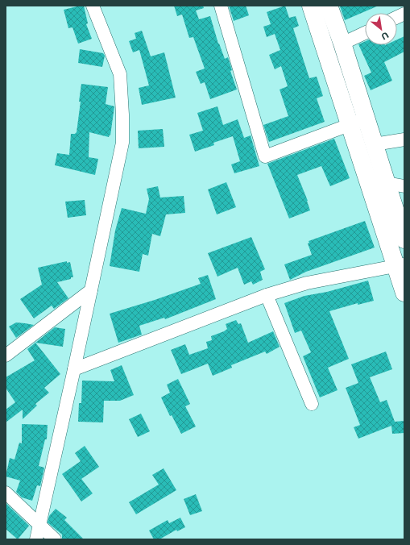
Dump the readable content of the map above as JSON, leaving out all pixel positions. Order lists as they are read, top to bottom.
{
  "north": "bottom right"
}
